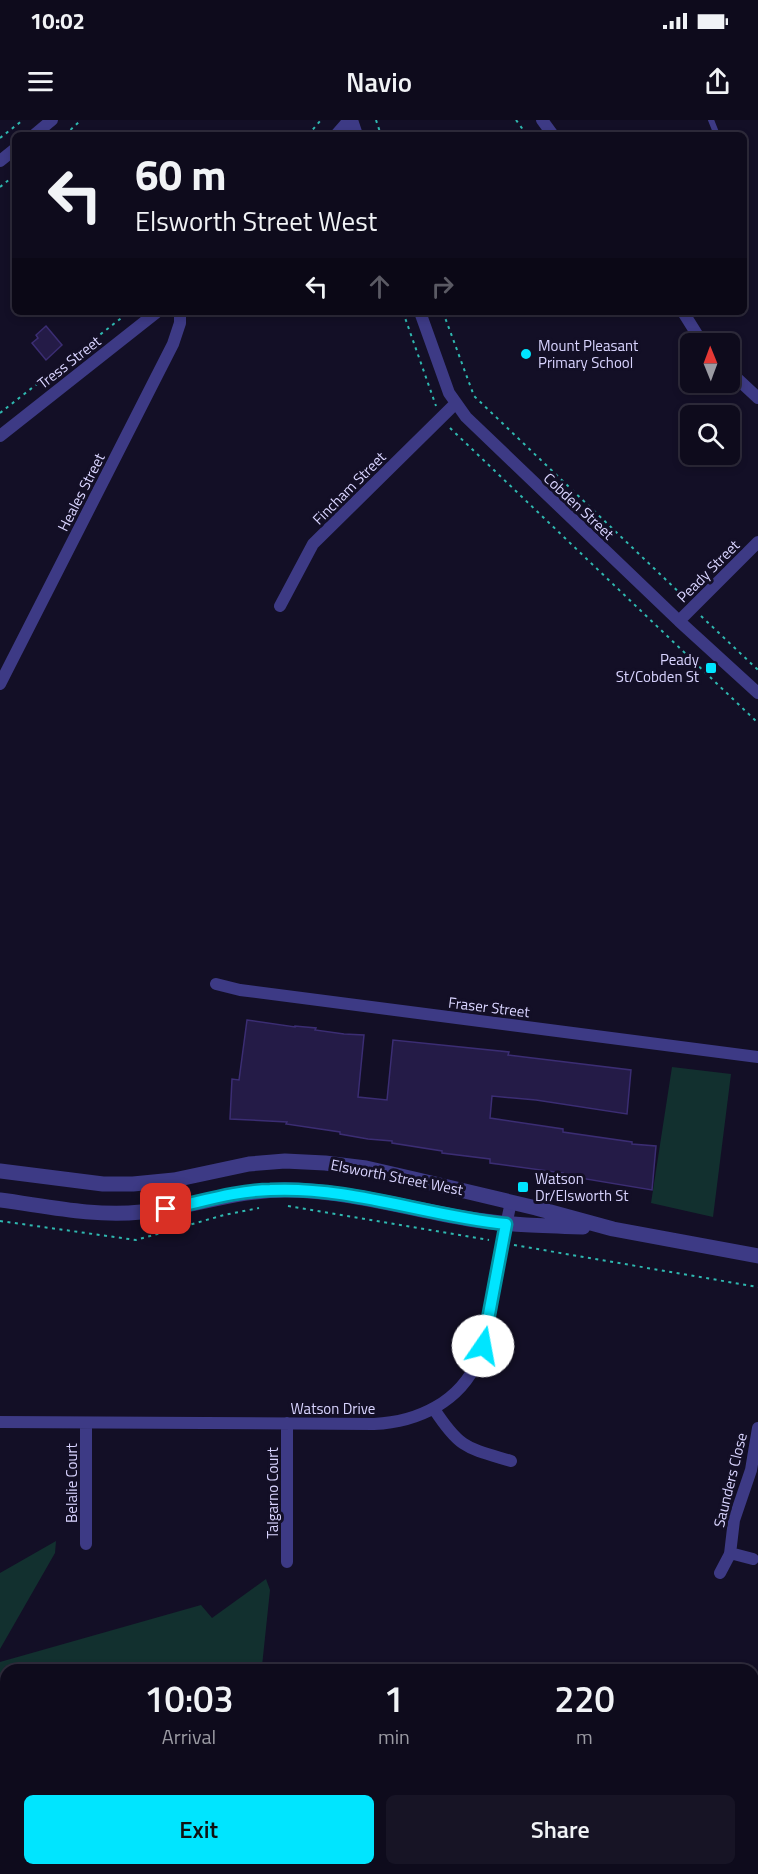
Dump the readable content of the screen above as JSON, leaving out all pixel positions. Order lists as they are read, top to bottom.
{
  "streets": {
    "street": [
      "Tress Street",
      "Fincham Street",
      "Heales Street",
      "Cobden Street",
      "Peady Street",
      "Fraser Street",
      "Elsworth Street West",
      "Watson Drive",
      "Saunders Close",
      "Belalie Court",
      "Talgarno Court"
    ]
  },
  "crossings": [
    ["Fincham Street", "Cobden Street"],
    ["Cobden Street", "Peady Street"],
    ["Elsworth Street West", "Watson Drive"],
    ["Watson Drive", "Belalie Court"],
    ["Watson Drive", "Talgarno Court"]
  ],
  "places": {
    "other": ["Mount Pleasant Primary School"],
    "transit": ["Peady St/Cobden St", "Watson Dr/Elsworth St"]
  },
  "north": "top",
  "page": {
    "status": "10:02",
    "header": "Navio",
    "turn": ["60 m", "Elsworth Street West"],
    "eta": [
      "10:03",
      "Arrival",
      "1",
      "min",
      "220",
      "m"
    ],
    "buttons": ["Exit", "Share"]
  }
}
